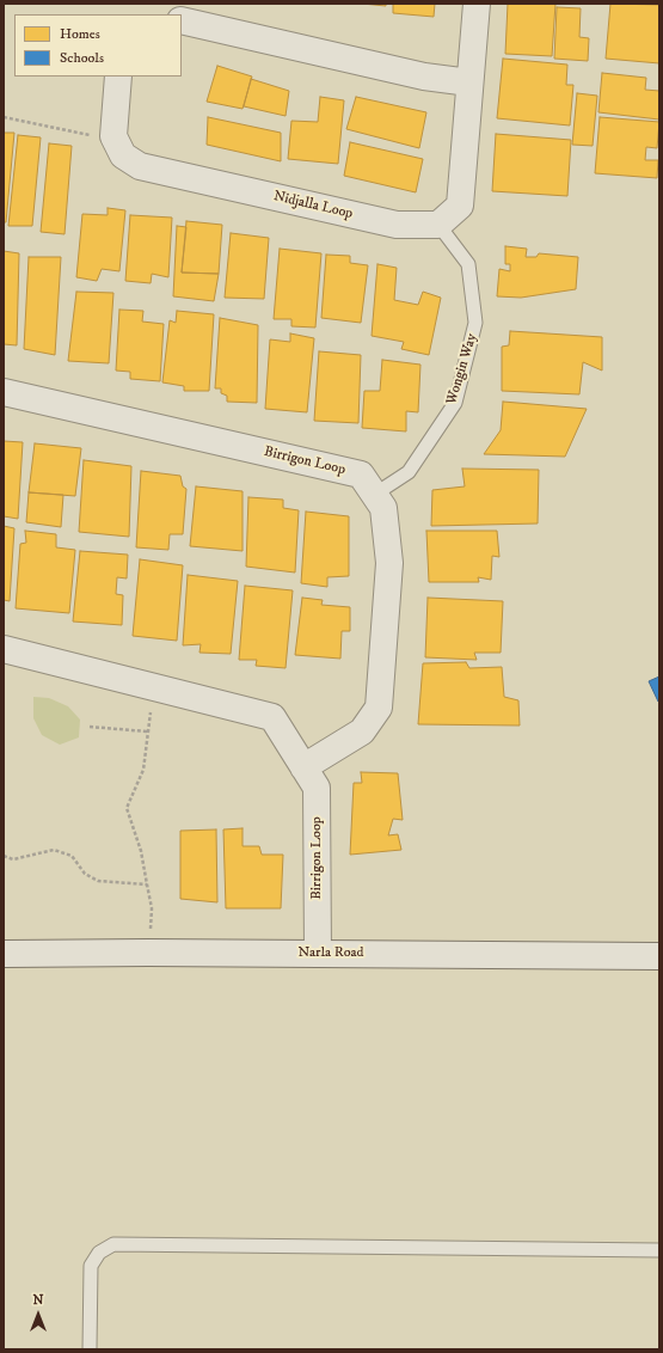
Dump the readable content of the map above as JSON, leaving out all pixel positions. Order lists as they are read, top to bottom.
{
  "streets": {
    "street": ["Nidjalla Loop", "Birrigon Loop", "Narla Road"],
    "lane": ["Wongin Way"]
  },
  "crossings": [
    ["Nidjalla Loop", "Wongin Way"],
    ["Wongin Way", "Birrigon Loop"],
    ["Birrigon Loop", "Narla Road"]
  ],
  "legend": ["Homes", "Schools"],
  "north": "top"
}
